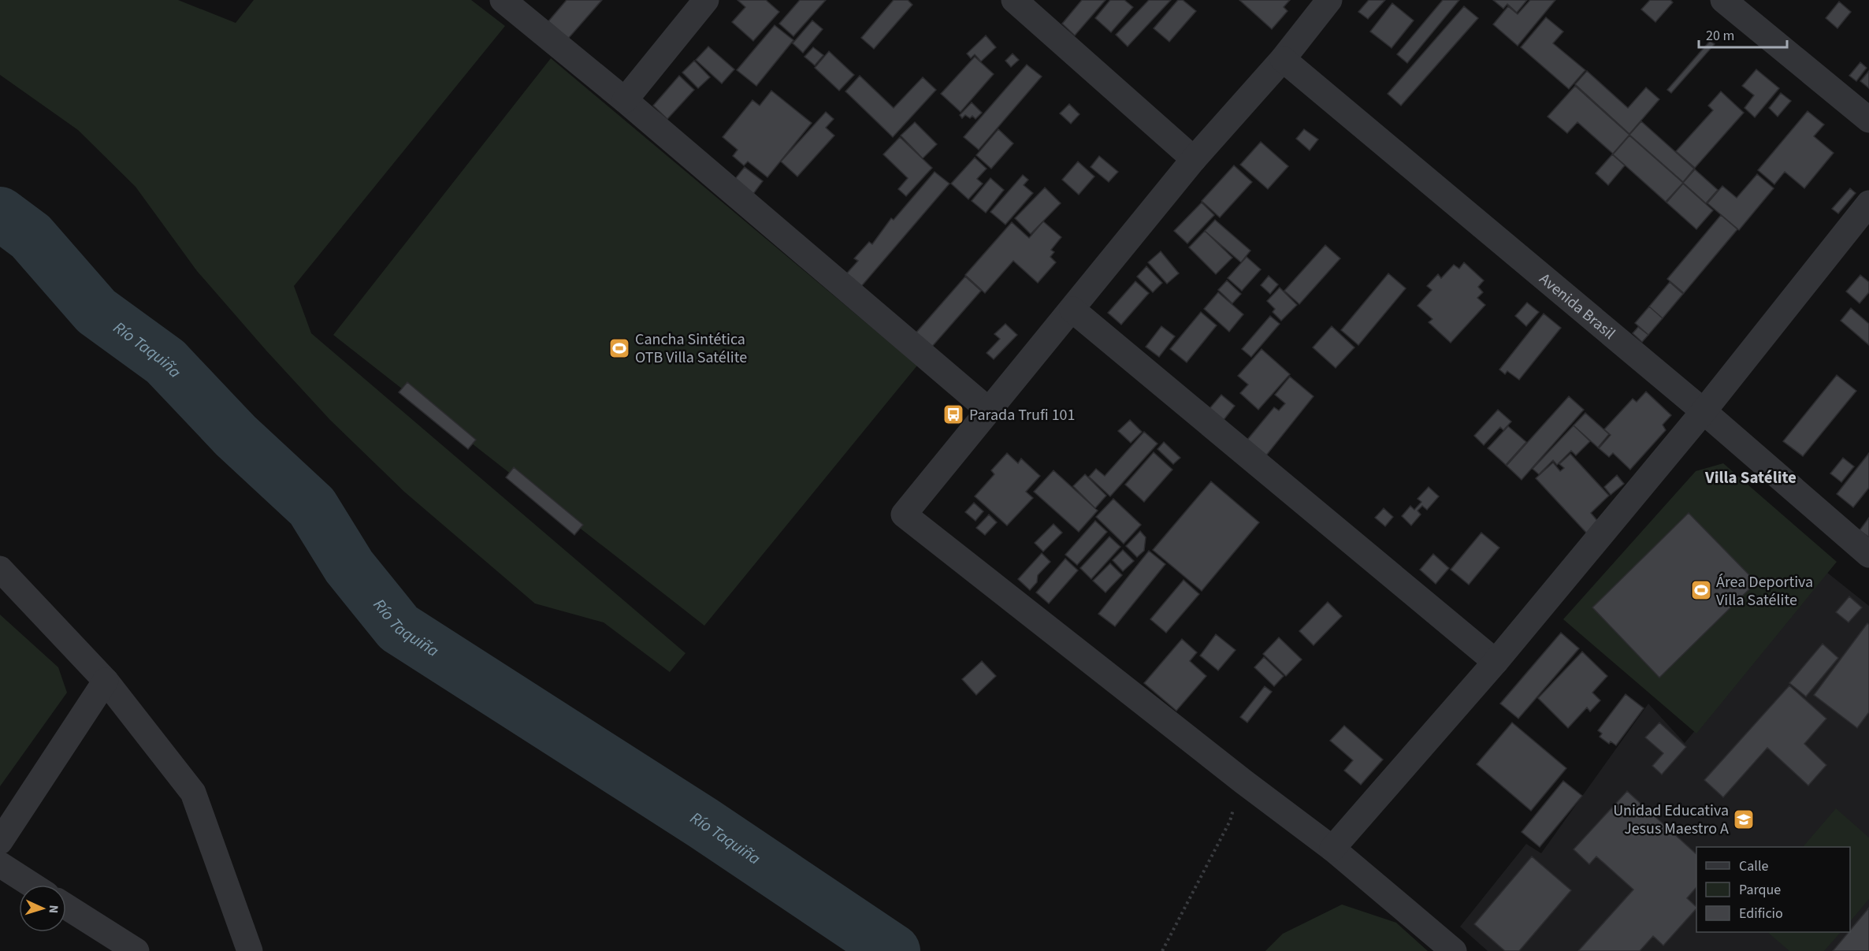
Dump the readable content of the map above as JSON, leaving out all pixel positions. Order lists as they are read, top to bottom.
{
  "streets": {
    "street": ["Avenida Brasil"]
  },
  "districts": ["Villa Satélite"],
  "water": ["Río Taquiña"],
  "places": {
    "sports": ["Cancha Sintética OTB Villa Satélite", "Área Deportiva Villa Satélite"],
    "bus stop": ["Parada Trufi 101"],
    "school or university": ["Unidad Educativa Jesus Maestro A"]
  },
  "legend": ["Calle", "Parque", "Edificio"],
  "scale_bar": "20 m",
  "north": "right"
}
